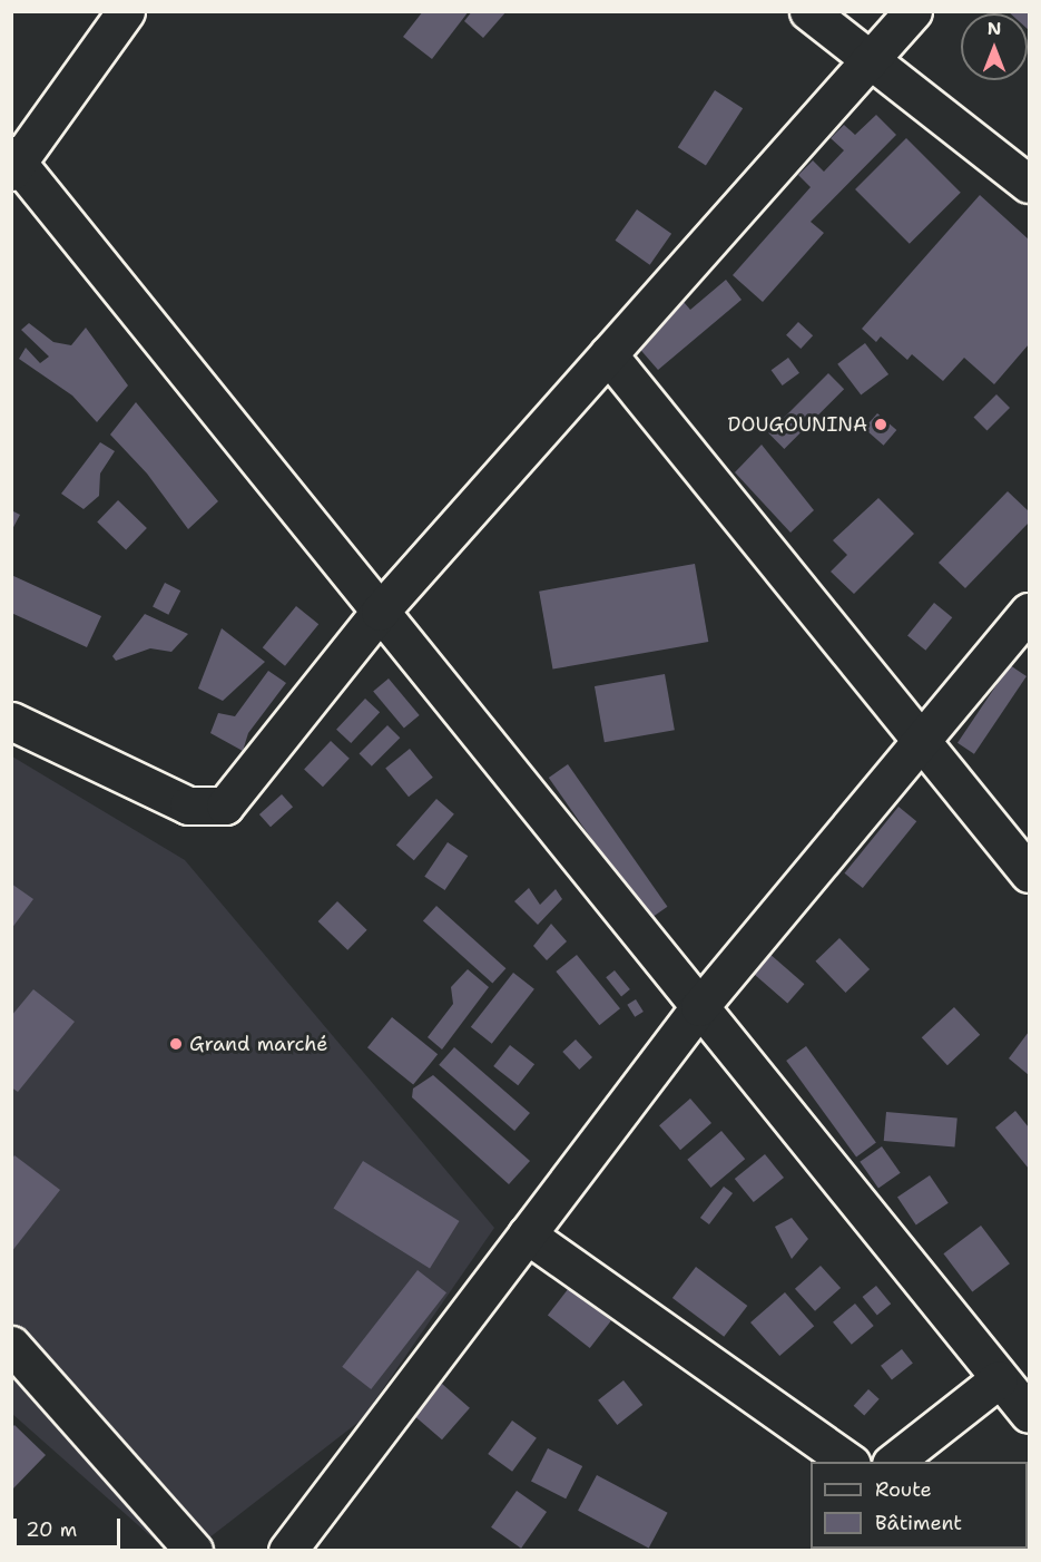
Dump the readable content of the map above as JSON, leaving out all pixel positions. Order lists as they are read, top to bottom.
{
  "places": ["DOUGOUNINA", "Grand marché"],
  "legend": ["Route", "Bâtiment"],
  "scale_bar": "20 m",
  "north": "top"
}
